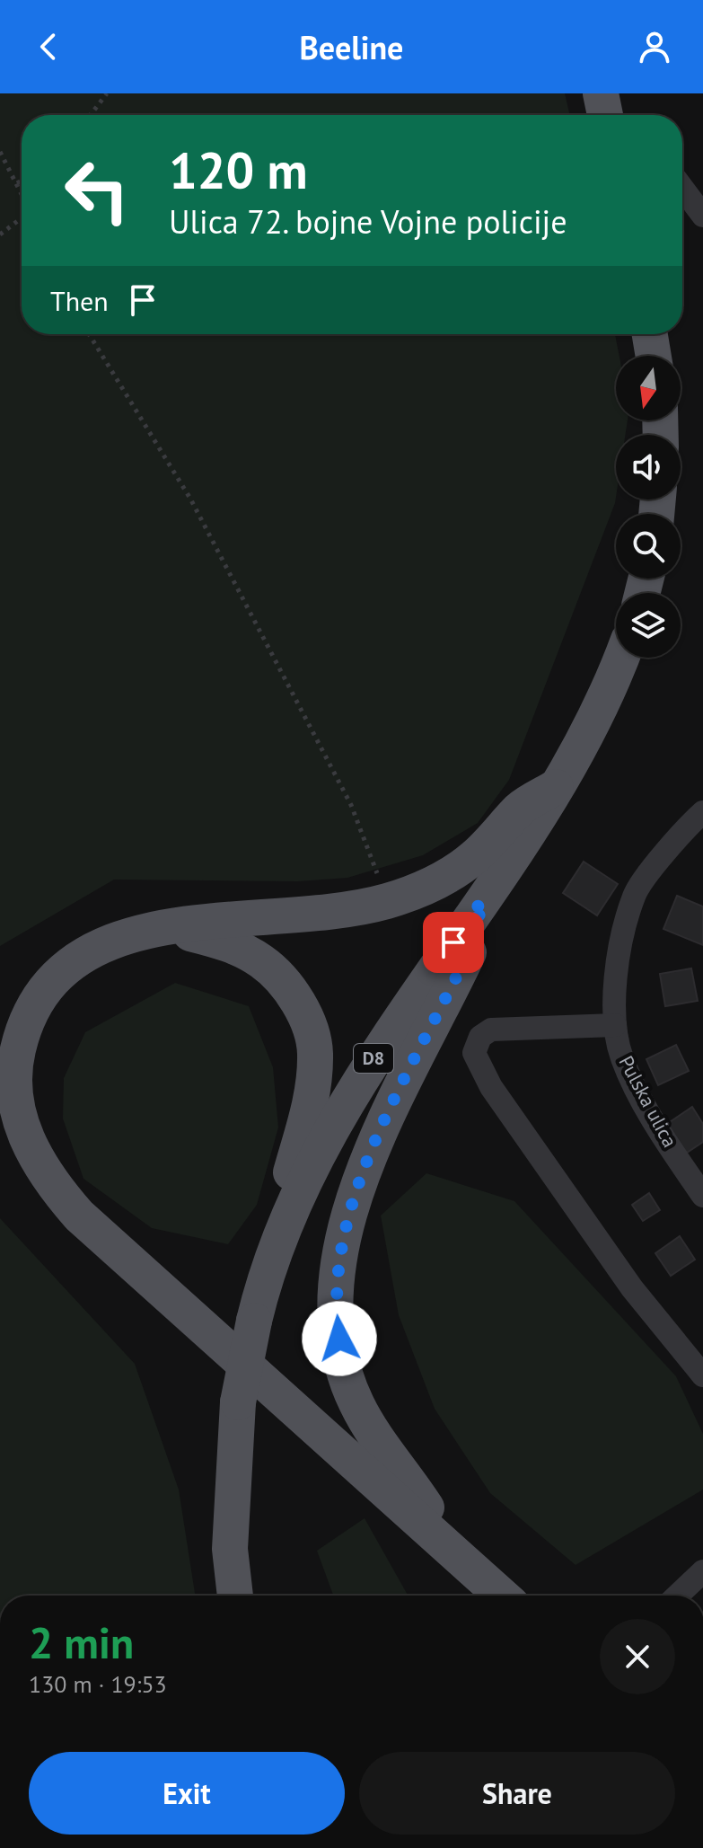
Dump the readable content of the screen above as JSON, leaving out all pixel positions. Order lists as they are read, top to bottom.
{
  "streets": {
    "main road": ["D8"],
    "street": ["Pulska ulica"]
  },
  "north": "bottom",
  "page": {
    "header": "Beeline",
    "turn": ["120 m", "Ulica 72. bojne Vojne policije"],
    "then": "Then",
    "heading": ["2 min", "130 m · 19:53"],
    "buttons": ["Exit", "Share"]
  }
}
